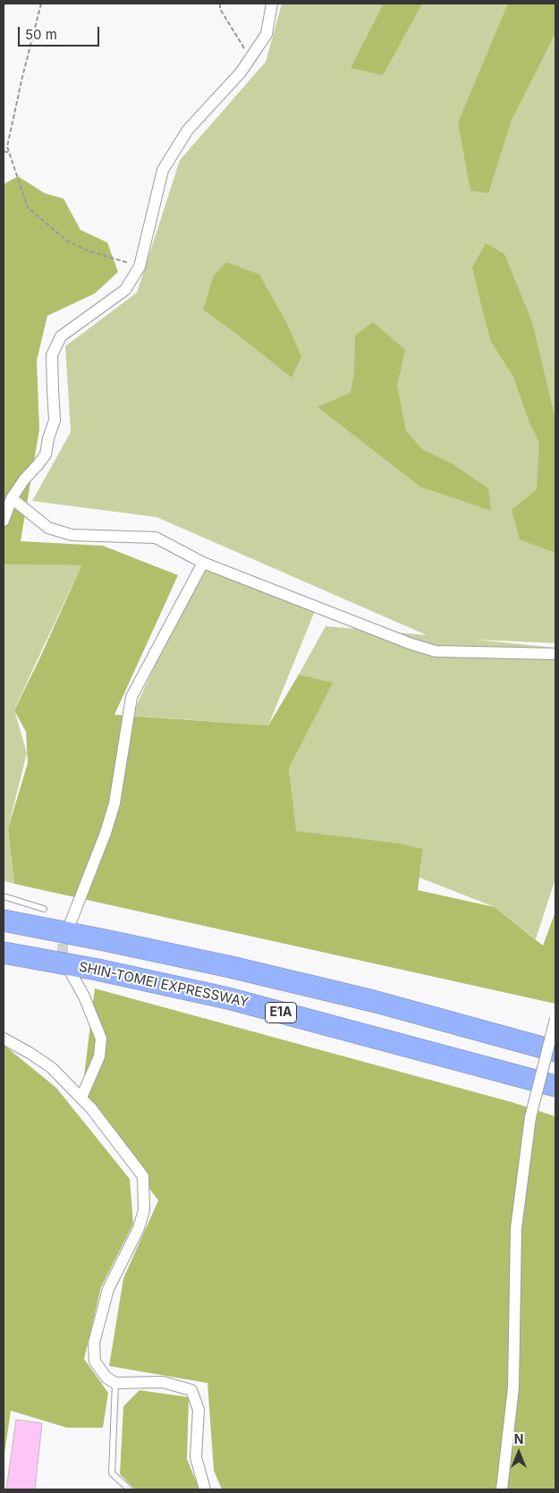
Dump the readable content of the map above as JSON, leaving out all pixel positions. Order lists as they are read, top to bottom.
{
  "streets": {
    "highway": ["SHIN-TOMEI EXPRESSWAY", "E1A"]
  },
  "scale_bar": "50 m",
  "north": "top"
}
